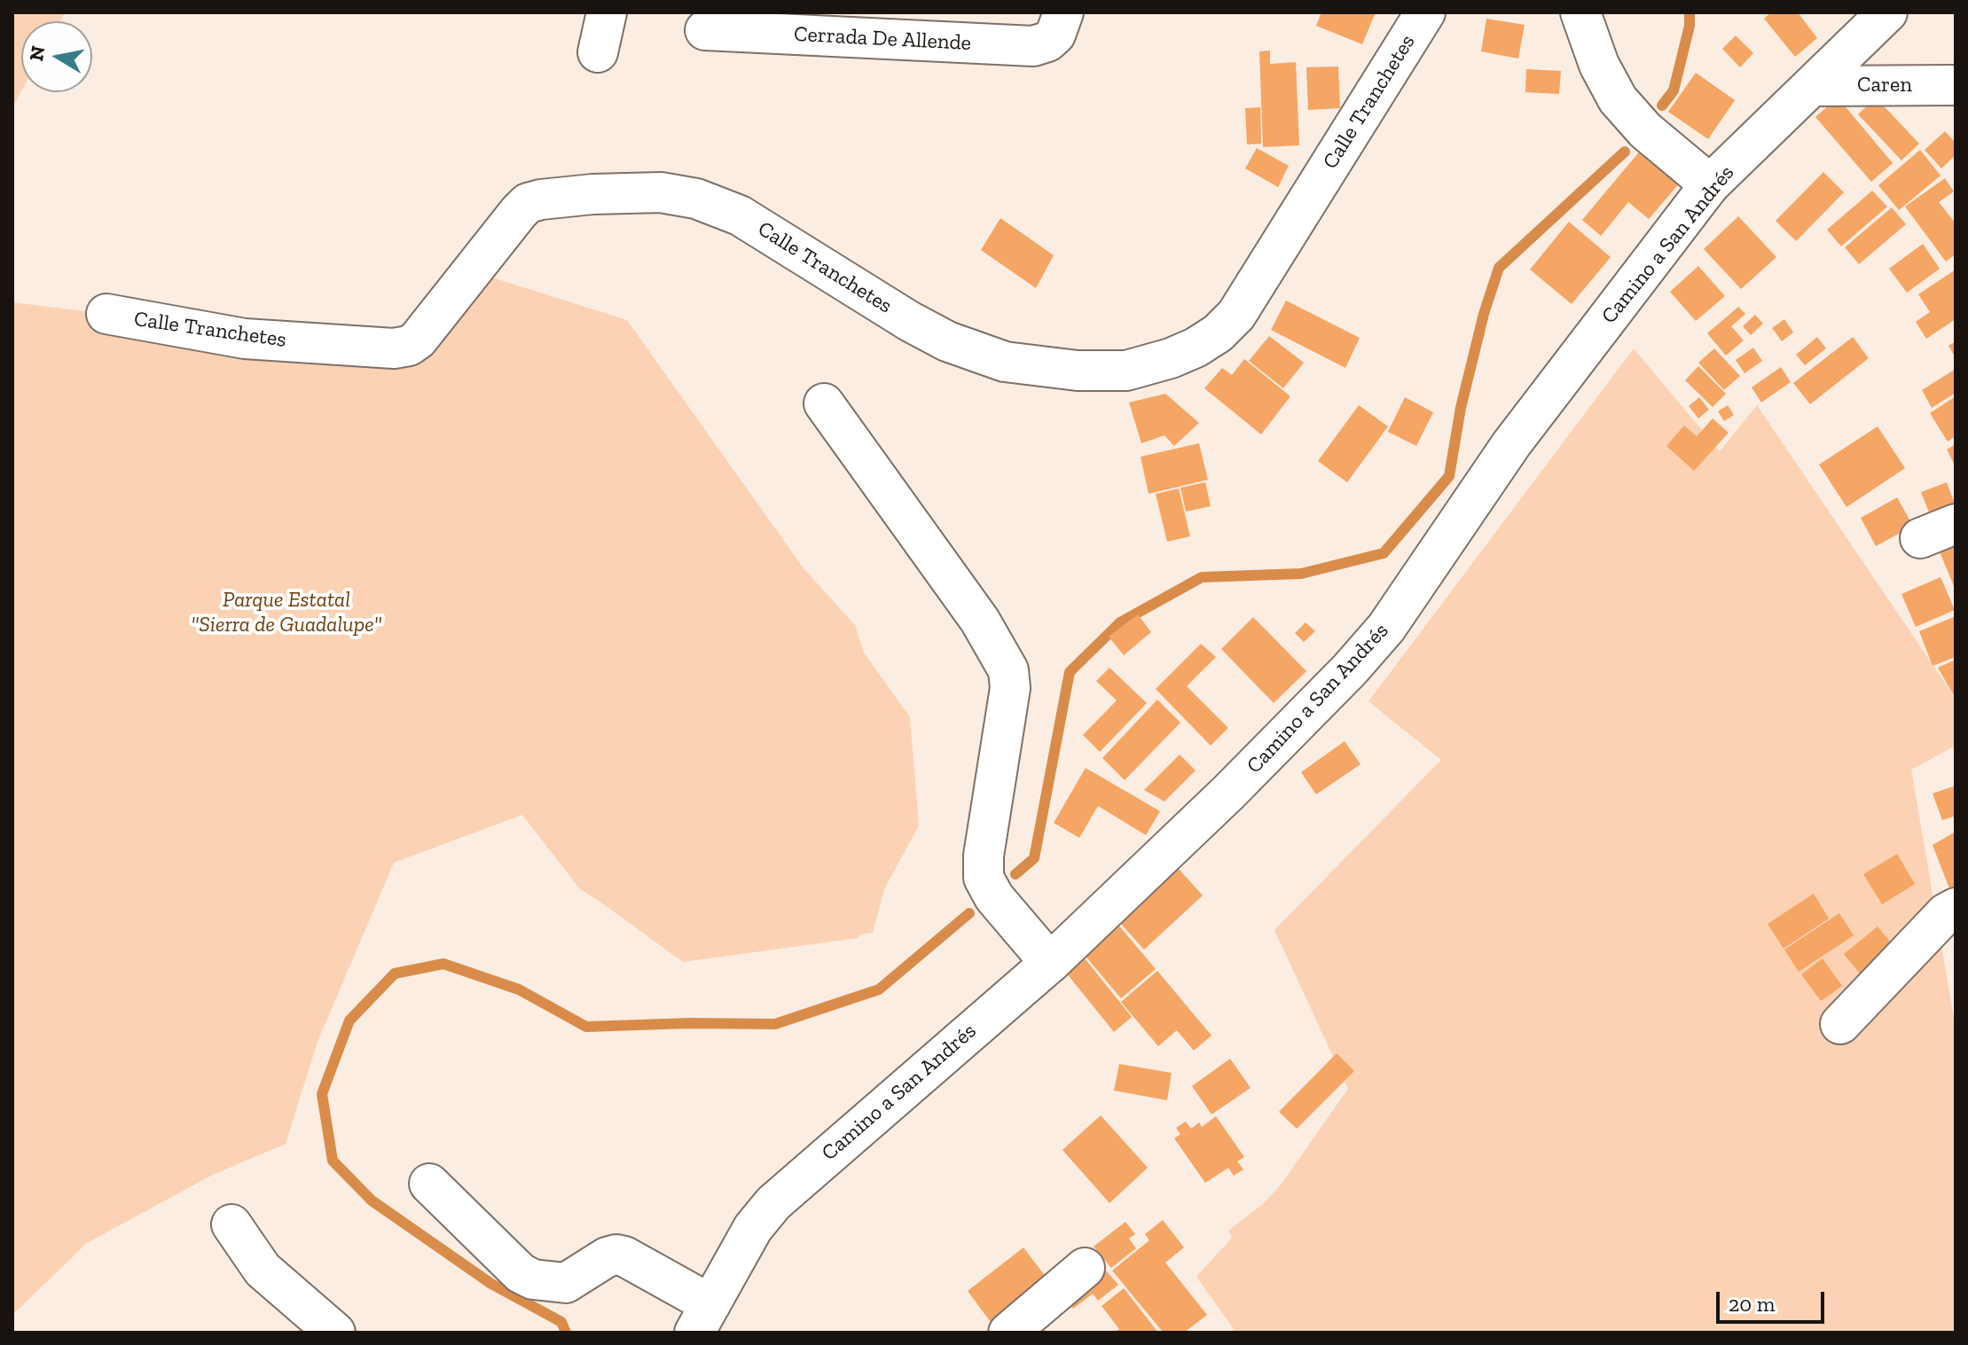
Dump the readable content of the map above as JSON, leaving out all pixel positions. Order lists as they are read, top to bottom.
{
  "streets": {
    "street": [
      "Cerrada De Allende",
      "Caren",
      "Calle Tranchetes",
      "Camino a San Andrés"
    ]
  },
  "crossings": [
    ["Caren", "Camino a San Andrés"]
  ],
  "parks": ["Parque Estatal \"Sierra de Guadalupe\""],
  "scale_bar": "20 m",
  "north": "left"
}
